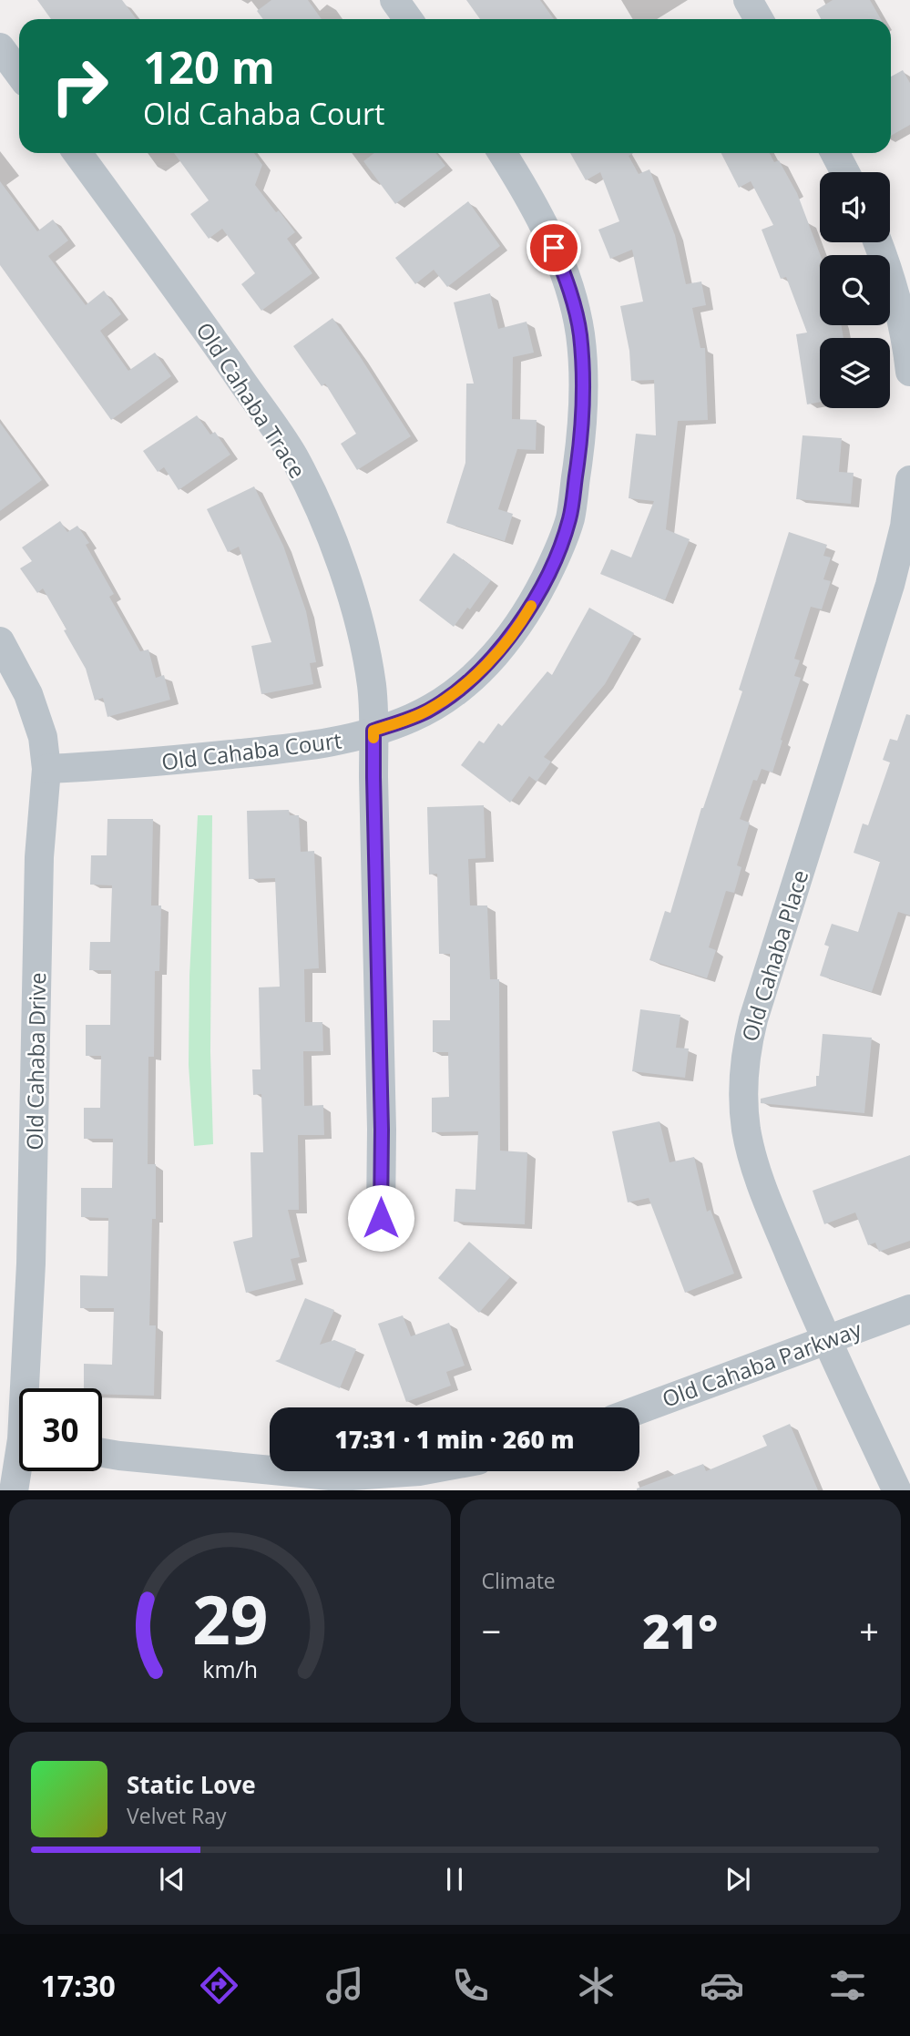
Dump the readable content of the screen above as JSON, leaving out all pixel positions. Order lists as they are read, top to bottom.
{
  "streets": {
    "street": [
      "Old Cahaba Trace",
      "Old Cahaba Court",
      "Old Cahaba Place",
      "Old Cahaba Drive",
      "Old Cahaba Parkway"
    ]
  },
  "crossings": [
    ["Old Cahaba Trace", "Old Cahaba Court"],
    ["Old Cahaba Court", "Old Cahaba Drive"],
    ["Old Cahaba Place", "Old Cahaba Parkway"]
  ],
  "page": {
    "turn": ["120 m", "Old Cahaba Court"],
    "limit": "30",
    "trip": "17:31 · 1 min · 260 m",
    "tile": "Climate",
    "heat": ["−", "21°", "+"],
    "song": ["Static Love", "Velvet Ray"],
    "tabs": "17:30",
    "gauge": ["29", "km/h"]
  }
}
